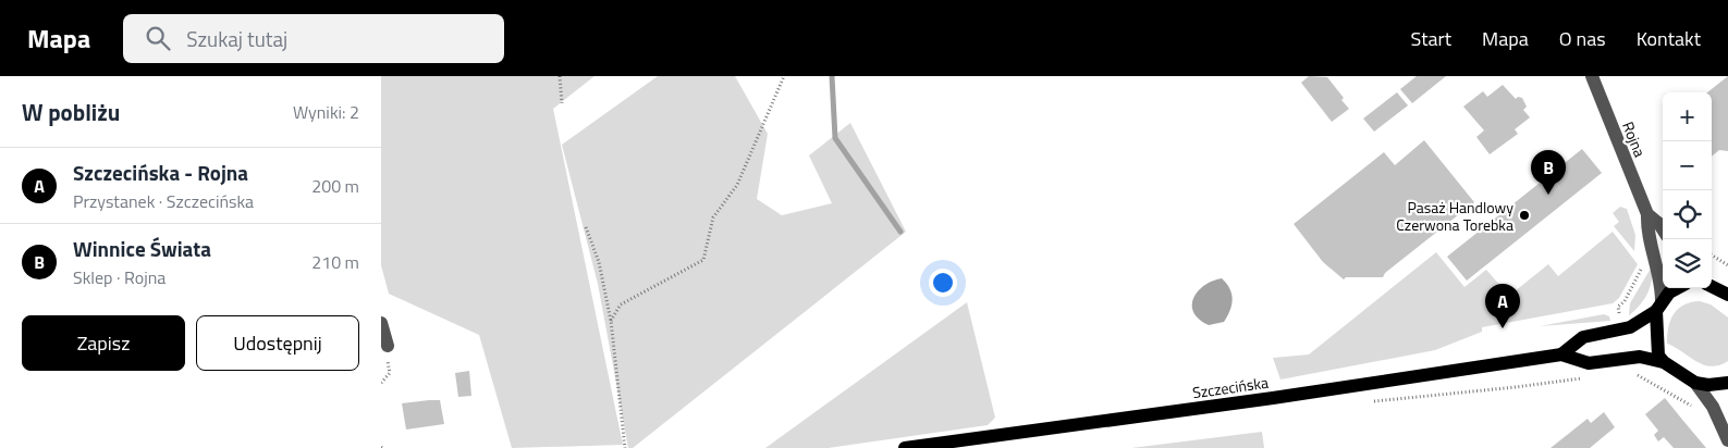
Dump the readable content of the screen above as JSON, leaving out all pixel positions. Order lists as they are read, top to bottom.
{
  "streets": {
    "main road": ["Szczecińska"],
    "street": ["Rojna"]
  },
  "places": ["Pasaż Handlowy Czerwona Torebka"],
  "page": {
    "header": "Mapa",
    "search": "Szukaj tutaj",
    "nav": [
      "Start",
      "Mapa",
      "O nas",
      "Kontakt"
    ],
    "heading": ["W pobliżu", "Wyniki: 2"],
    "map_buttons": ["+", "−"],
    "list": [
      {
        "mark": "A",
        "name": "Szczecińska - Rojna",
        "note": "Przystanek · Szczecińska",
        "value": "200 m"
      },
      {
        "mark": "B",
        "name": "Winnice Świata",
        "note": "Sklep · Rojna",
        "value": "210 m"
      }
    ],
    "pins": ["B", "A"],
    "buttons": ["Zapisz", "Udostępnij"]
  }
}
